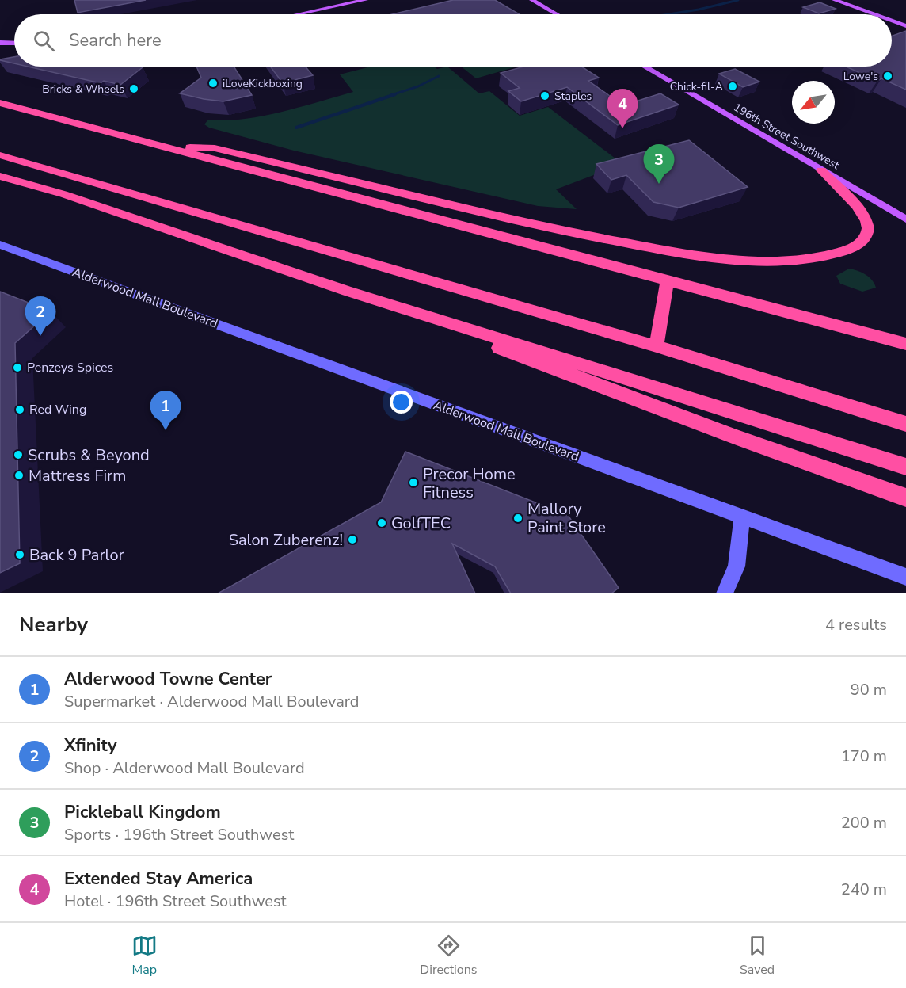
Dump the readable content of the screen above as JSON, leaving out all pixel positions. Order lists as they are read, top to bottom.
{
  "streets": {
    "main road": ["196th Street Southwest", "Alderwood Mall Boulevard"]
  },
  "places": [
    "Lowe's",
    "iLoveKickboxing",
    "Chick-fil-A",
    "Bricks & Wheels",
    "Staples",
    "Penzeys Spices",
    "Red Wing",
    "Scrubs & Beyond",
    "Mattress Firm",
    "Precor Home Fitness",
    "Mallory Paint Store",
    "GolfTEC",
    "Salon Zuberenz!",
    "Back 9 Parlor"
  ],
  "north": "bottom left",
  "page": {
    "search": "Search here",
    "pins": [
      "4",
      "3",
      "2",
      "1"
    ],
    "heading": ["Nearby", "4 results"],
    "list": [
      {
        "mark": "1",
        "name": "Alderwood Towne Center",
        "note": "Supermarket · Alderwood Mall Boulevard",
        "value": "90 m"
      },
      {
        "mark": "2",
        "name": "Xfinity",
        "note": "Shop · Alderwood Mall Boulevard",
        "value": "170 m"
      },
      {
        "mark": "3",
        "name": "Pickleball Kingdom",
        "note": "Sports · 196th Street Southwest",
        "value": "200 m"
      },
      {
        "mark": "4",
        "name": "Extended Stay America",
        "note": "Hotel · 196th Street Southwest",
        "value": "240 m"
      }
    ],
    "nav": ["Map", "Directions", "Saved"]
  }
}
